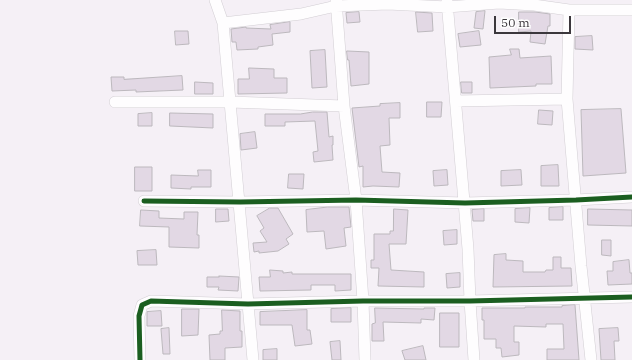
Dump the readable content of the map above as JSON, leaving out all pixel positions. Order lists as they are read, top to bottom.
{
  "scale_bar": "50 m"
}
